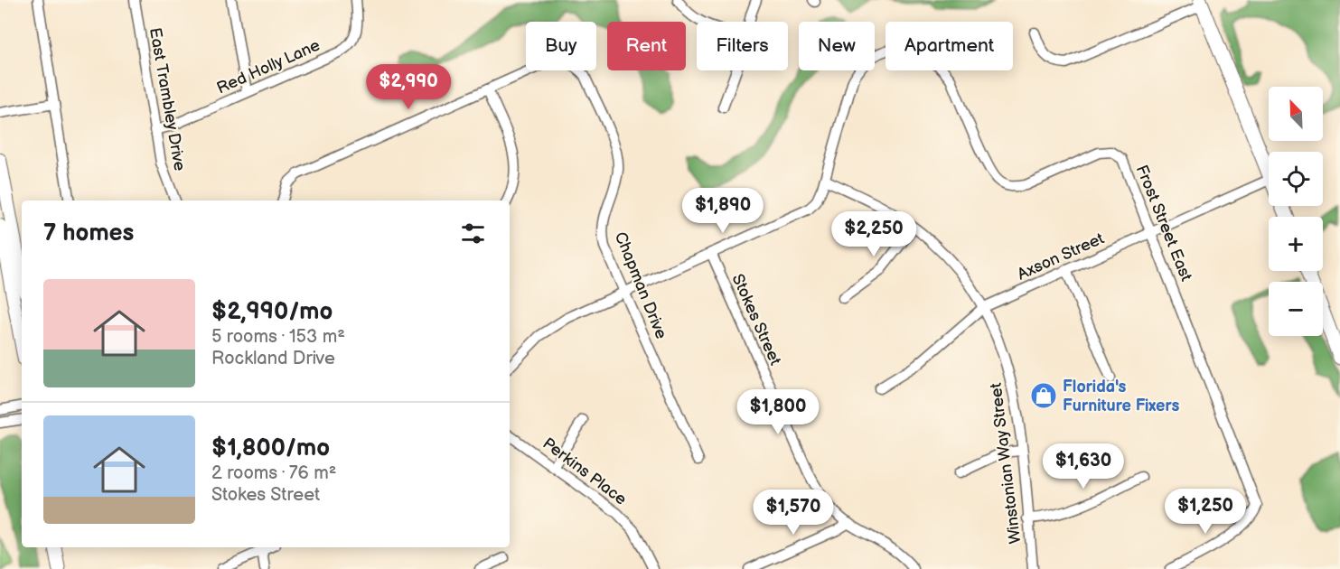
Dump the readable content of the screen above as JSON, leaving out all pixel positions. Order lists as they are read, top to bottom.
{
  "streets": {
    "street": [
      "Red Holly Lane",
      "East Trambley Drive",
      "Frost Street East",
      "Axson Street",
      "Chapman Drive",
      "Stokes Street",
      "Winstonian Way Street",
      "Perkins Place"
    ]
  },
  "crossings": [
    ["Red Holly Lane", "East Trambley Drive"],
    ["Frost Street East", "Axson Street"],
    ["Frost Street East", "Winstonian Way Street"],
    ["Axson Street", "Winstonian Way Street"]
  ],
  "places": {
    "shop": ["Florida's Furniture Fixers"]
  },
  "north": "top left",
  "page": {
    "chip": [
      "Buy",
      "Rent",
      "Filters",
      "New",
      "Apartment"
    ],
    "price": [
      "$2,990",
      "$1,890",
      "$2,250",
      "$1,800",
      "$1,630",
      "$1,250",
      "$1,570"
    ],
    "map_buttons": ["+", "−"],
    "heading": "7 homes",
    "list": [
      {
        "name": "$2,990/mo",
        "note": "5 rooms · 153 m² · Rockland Drive"
      },
      {
        "name": "$1,800/mo",
        "note": "2 rooms · 76 m² · Stokes Street"
      }
    ]
  }
}
